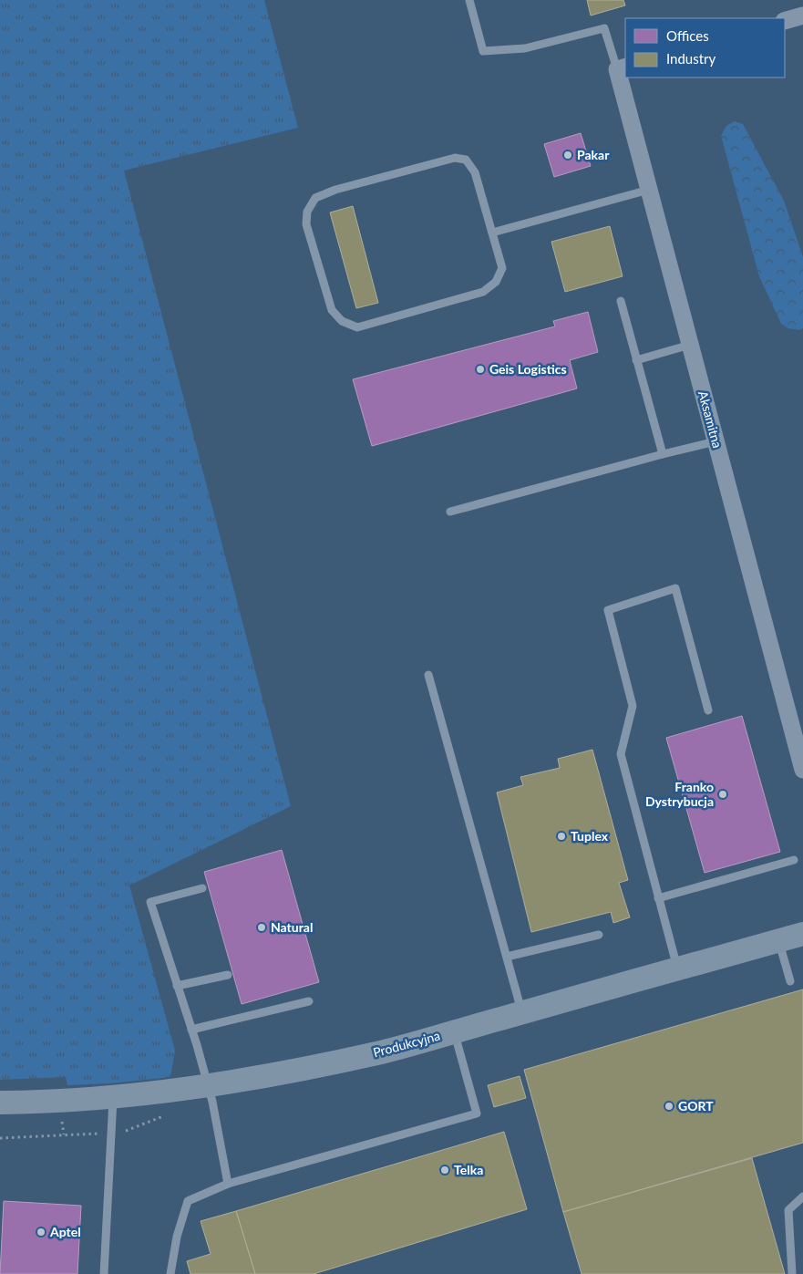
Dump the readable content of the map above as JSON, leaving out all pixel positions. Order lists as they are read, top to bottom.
{
  "streets": {
    "street": ["Aksamitna", "Produkcyjna"]
  },
  "places": [
    "Pakar",
    "Geis Logistics",
    "Franko Dystrybucja",
    "Tuplex",
    "Natural",
    "GORT",
    "Telka",
    "Aptel"
  ],
  "legend": ["Offices", "Industry"]
}
